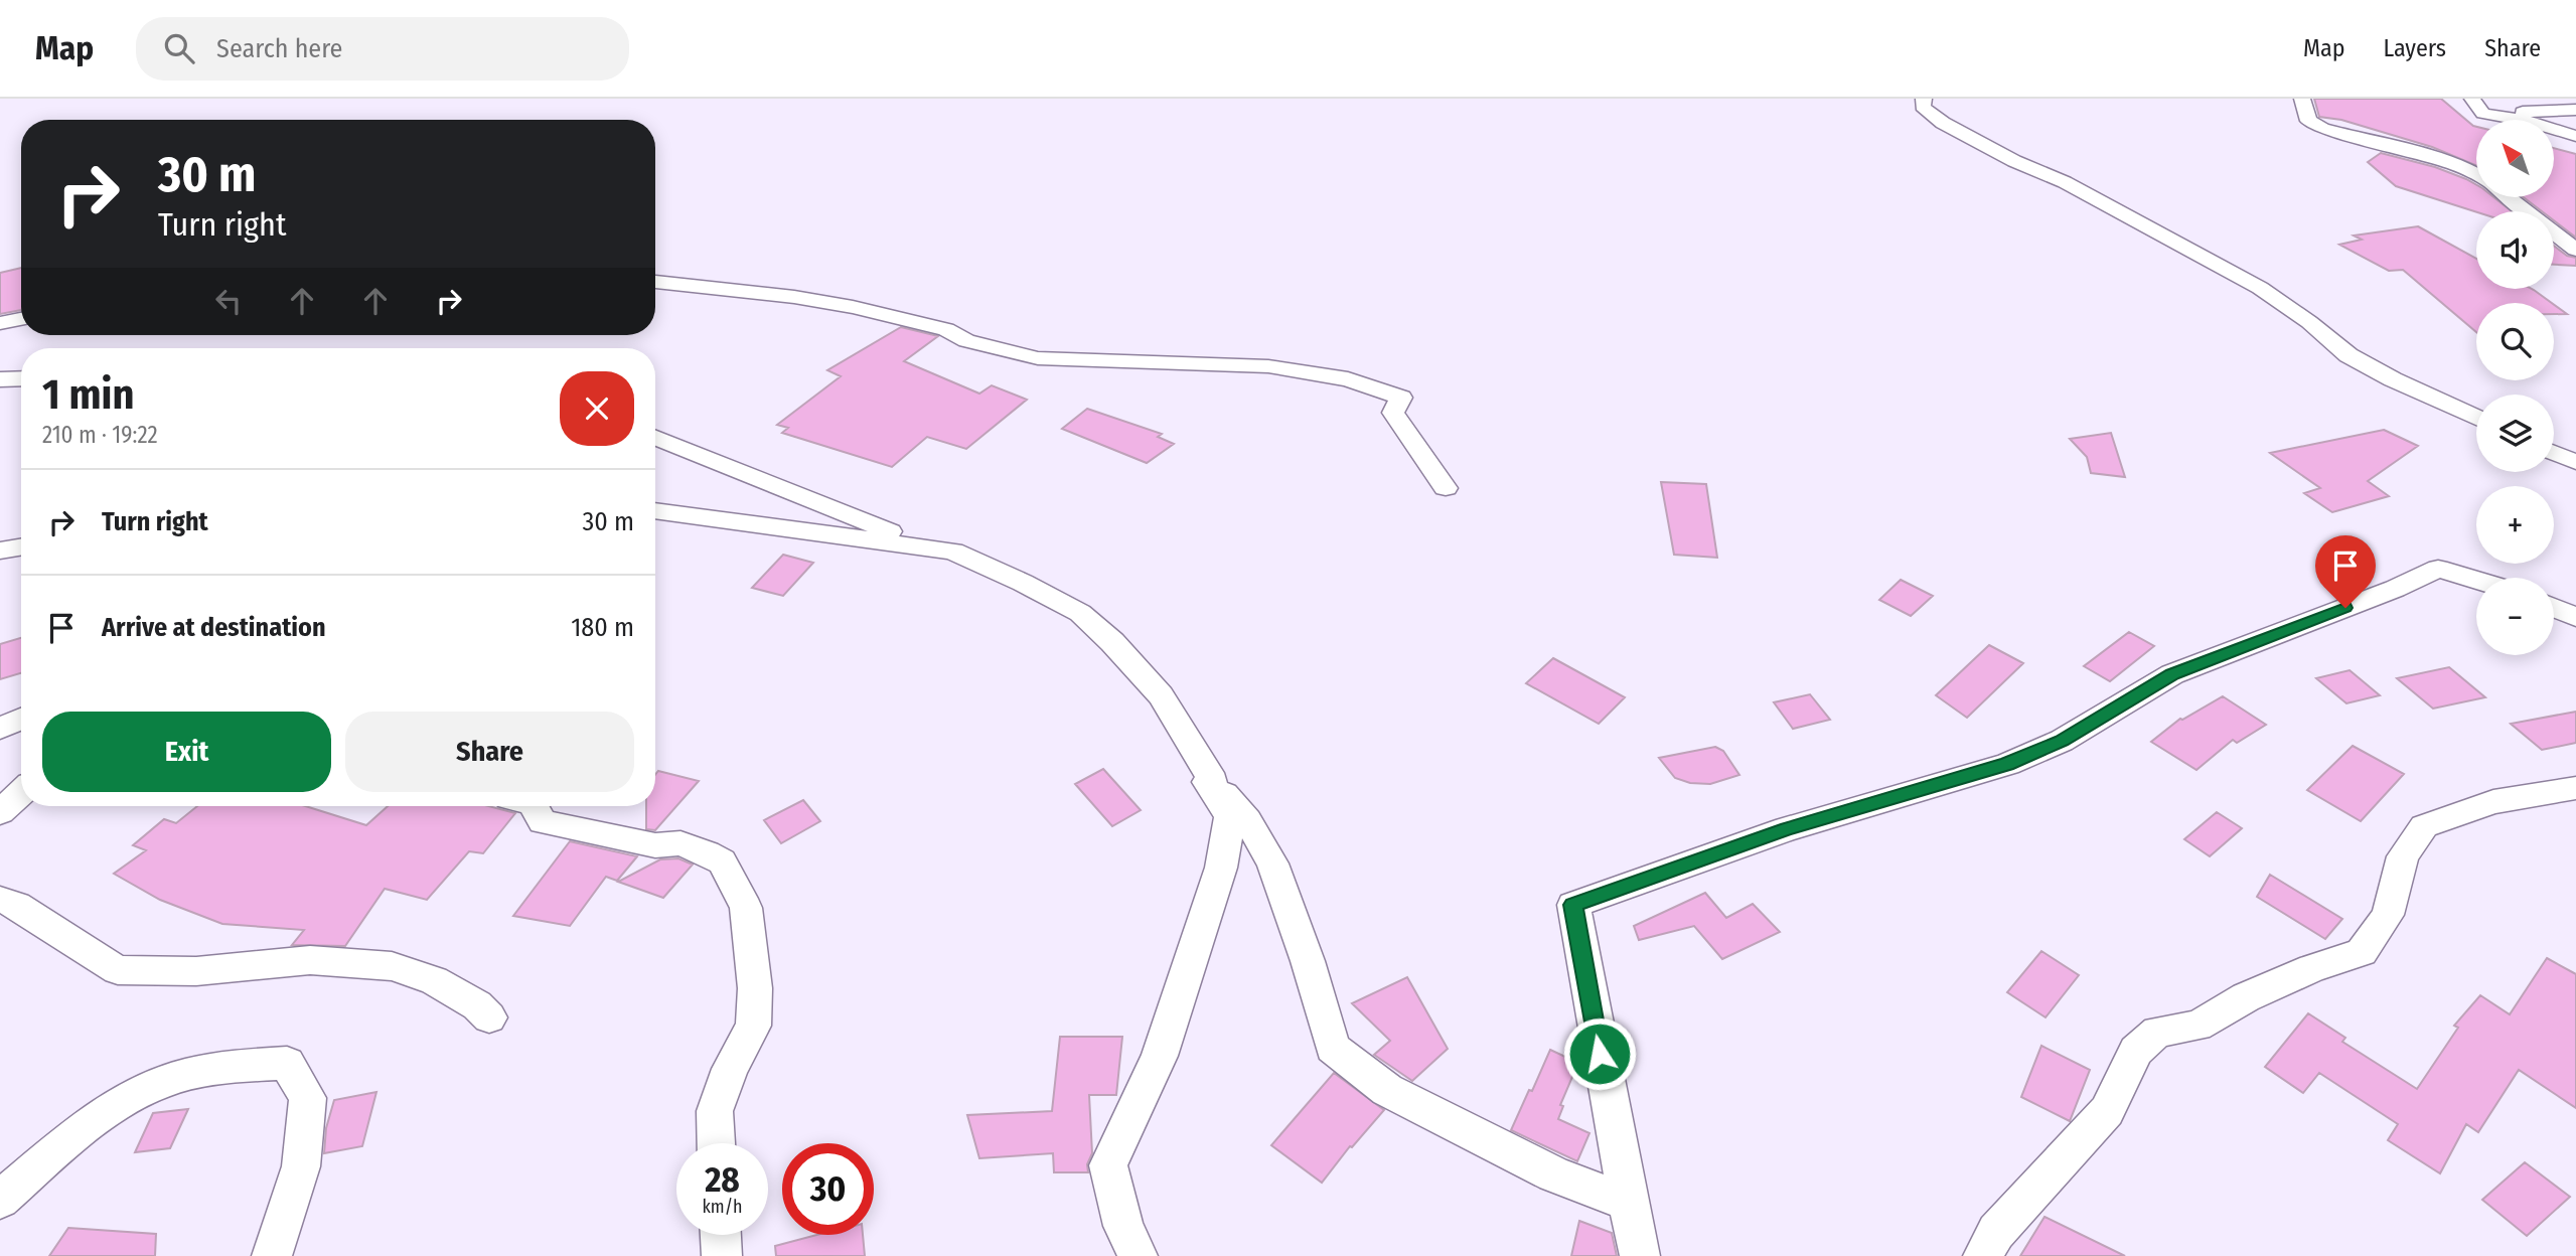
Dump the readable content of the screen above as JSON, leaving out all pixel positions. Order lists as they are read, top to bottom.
{
  "north": "top left",
  "page": {
    "header": "Map",
    "search": "Search here",
    "nav": ["Map", "Layers", "Share"],
    "map_buttons": ["+", "−"],
    "turn": ["30 m", "Turn right"],
    "heading": ["1 min", "210 m · 19:22"],
    "list": [
      {
        "name": "Turn right",
        "value": "30 m"
      },
      {
        "name": "Arrive at destination",
        "value": "180 m"
      }
    ],
    "buttons": ["Exit", "Share"],
    "speed": "28 km/h",
    "limit": "30"
  }
}
